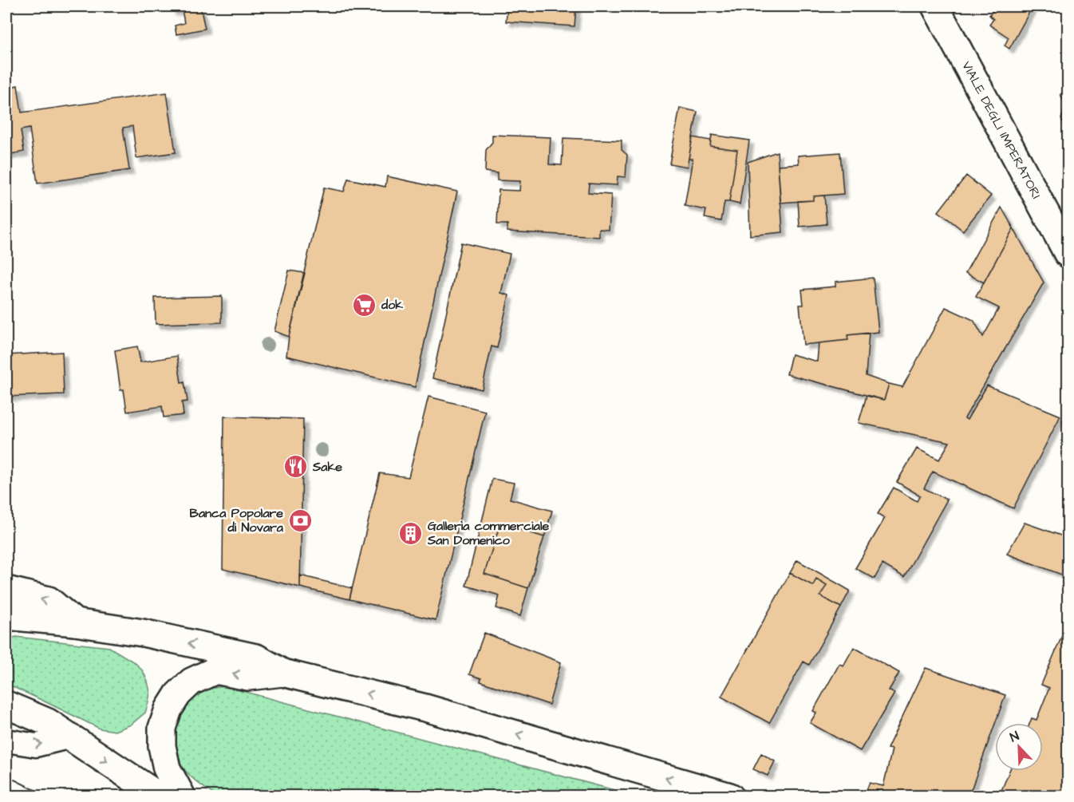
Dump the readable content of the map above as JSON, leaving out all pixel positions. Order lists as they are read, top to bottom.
{
  "streets": {
    "main road": ["VIALE DEGLI IMPERATORI"]
  },
  "places": {
    "supermarket": ["dok"],
    "restaurant": ["Sake"],
    "bank": ["Banca Popolare di Novara"],
    "building": ["Galleria commerciale San Domenico"]
  },
  "north": "top left"
}
